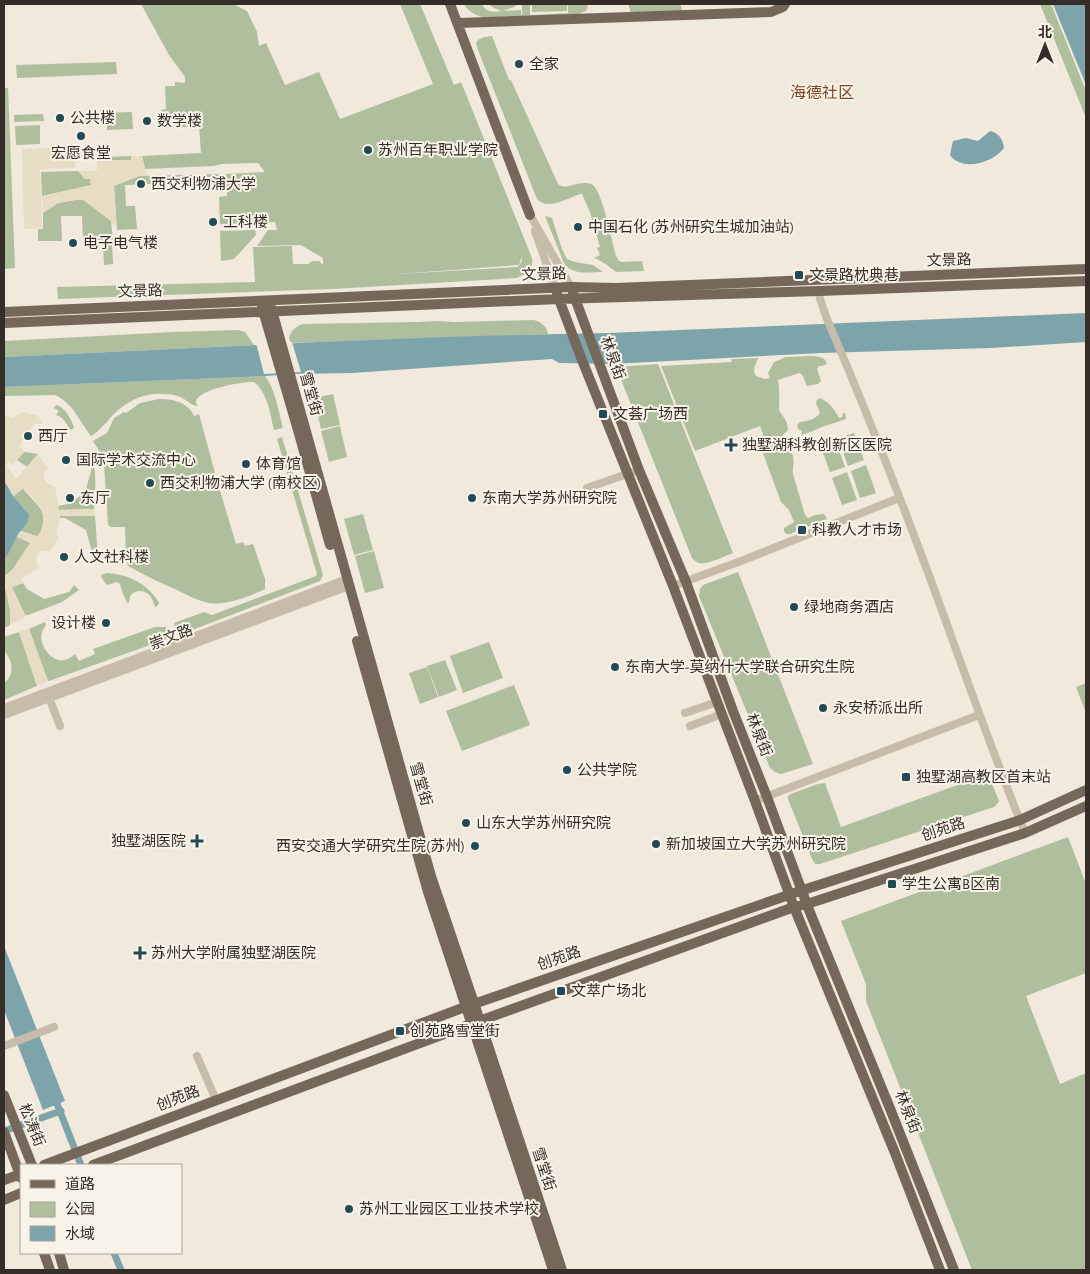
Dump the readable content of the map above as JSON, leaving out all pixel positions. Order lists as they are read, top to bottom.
{
  "streets": {
    "main road": [
      "文景路",
      "林泉街",
      "雪堂街",
      "创苑路",
      "松涛街"
    ],
    "street": ["崇文路"]
  },
  "crossings": [
    ["文景路", "林泉街"],
    ["文景路", "雪堂街"],
    ["林泉街", "创苑路"],
    ["雪堂街", "崇文路"],
    ["雪堂街", "创苑路"]
  ],
  "districts": ["海德社区"],
  "places": {
    "other": [
      "全家",
      "公共楼",
      "数学楼",
      "宏愿食堂",
      "苏州百年职业学院",
      "西交利物浦大学",
      "工科楼",
      "中国石化 (苏州研究生城加油站)",
      "电子电气楼",
      "西厅",
      "国际学术交流中心",
      "体育馆",
      "西交利物浦大学 (南校区)",
      "东厅",
      "东南大学苏州研究院",
      "人文社科楼",
      "绿地商务酒店",
      "设计楼",
      "东南大学-莫纳什大学联合研究生院",
      "永安桥派出所",
      "公共学院",
      "山东大学苏州研究院",
      "新加坡国立大学苏州研究院",
      "西安交通大学研究生院(苏州)",
      "苏州工业园区工业技术学校"
    ],
    "transit": [
      "文景路枕典巷",
      "文荟广场西",
      "科教人才市场",
      "独墅湖高教区首末站",
      "学生公寓B区南",
      "文萃广场北",
      "创苑路雪堂街"
    ],
    "health": ["独墅湖科教创新区医院", "独墅湖医院", "苏州大学附属独墅湖医院"]
  },
  "legend": ["道路", "公园", "水域"],
  "north": "top"
}
